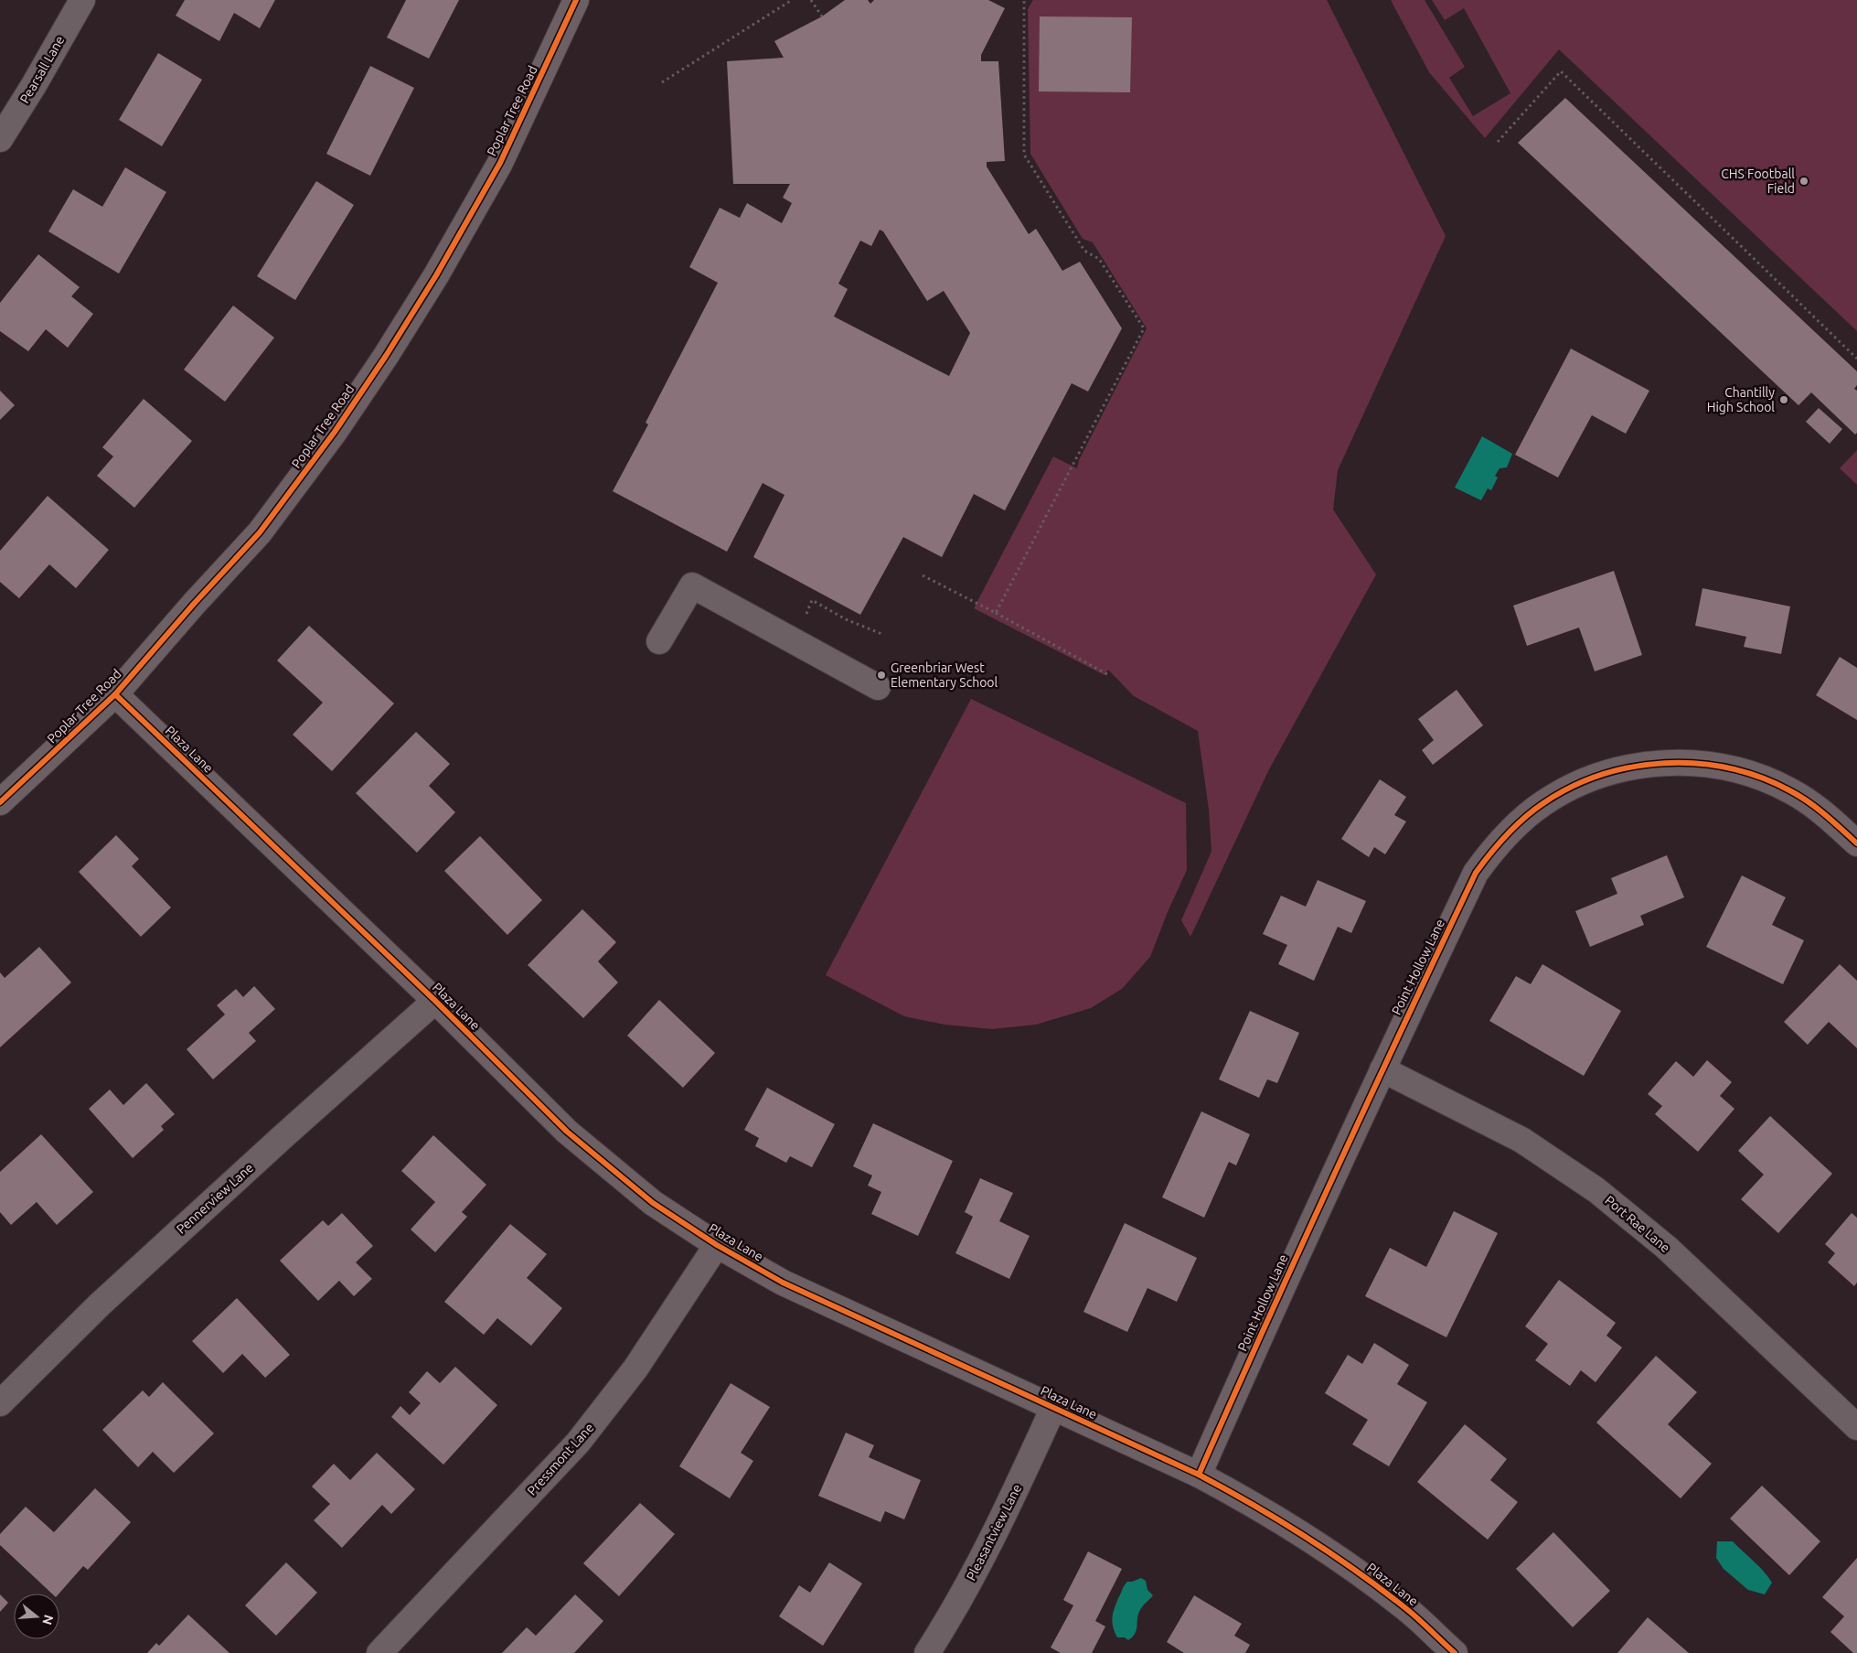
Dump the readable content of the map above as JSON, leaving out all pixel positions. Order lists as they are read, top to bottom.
{
  "streets": {
    "street": [
      "Pearsall Lane",
      "Poplar Tree Road",
      "Plaza Lane",
      "Point Hollow Lane",
      "Pennerview Lane",
      "Port Rae Lane",
      "Pressmont Lane",
      "Pleasantview Lane"
    ]
  },
  "crossings": [
    ["Poplar Tree Road", "Plaza Lane"],
    ["Plaza Lane", "Point Hollow Lane"],
    ["Plaza Lane", "Pennerview Lane"],
    ["Plaza Lane", "Pressmont Lane"],
    ["Plaza Lane", "Pleasantview Lane"],
    ["Point Hollow Lane", "Port Rae Lane"]
  ],
  "places": ["CHS Football Field", "Chantilly High School", "Greenbriar West Elementary School"],
  "north": "right"
}
